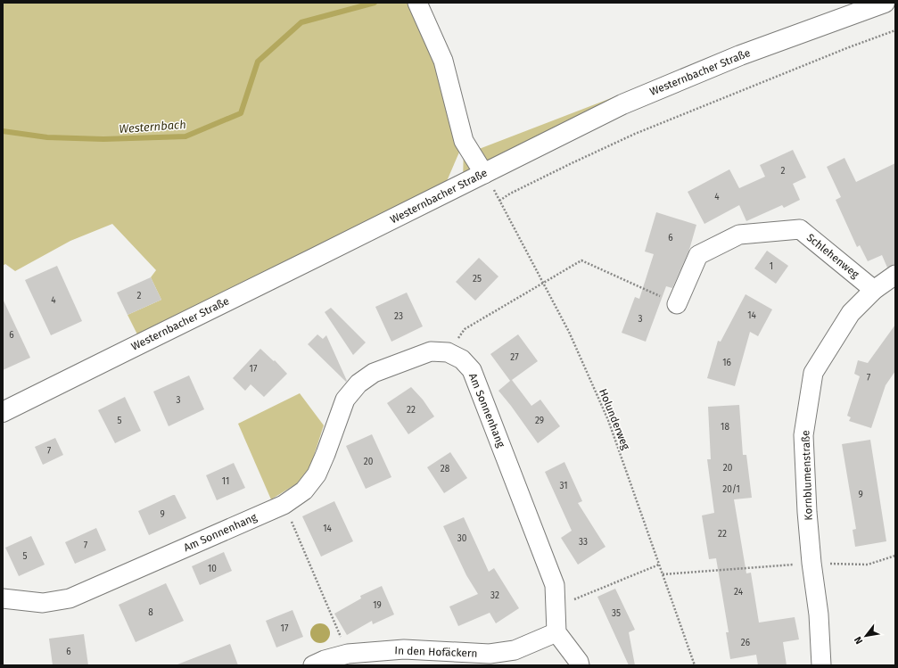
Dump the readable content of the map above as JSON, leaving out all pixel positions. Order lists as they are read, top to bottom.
{
  "streets": {
    "street": [
      "Westernbacher Straße",
      "Schlehenweg",
      "Am Sonnenhang",
      "Kornblumenstraße",
      "In den Hofäckern"
    ],
    "path": ["Holunderweg"]
  },
  "crossings": [
    ["Schlehenweg", "Kornblumenstraße"],
    ["Am Sonnenhang", "In den Hofäckern"]
  ],
  "water": ["Westernbach"],
  "house_numbers": [
    "2",
    "4",
    "6",
    "1",
    "25",
    "2",
    "4",
    "14",
    "23",
    "3",
    "6",
    "27",
    "16",
    "17",
    "7",
    "3",
    "22",
    "5",
    "29",
    "18",
    "7",
    "20",
    "20",
    "28",
    "11",
    "31",
    "20/1",
    "9",
    "9",
    "14",
    "22",
    "30",
    "33",
    "7",
    "5",
    "10",
    "24",
    "32",
    "19",
    "8",
    "35",
    "17",
    "26",
    "6"
  ],
  "north": "bottom left"
}
